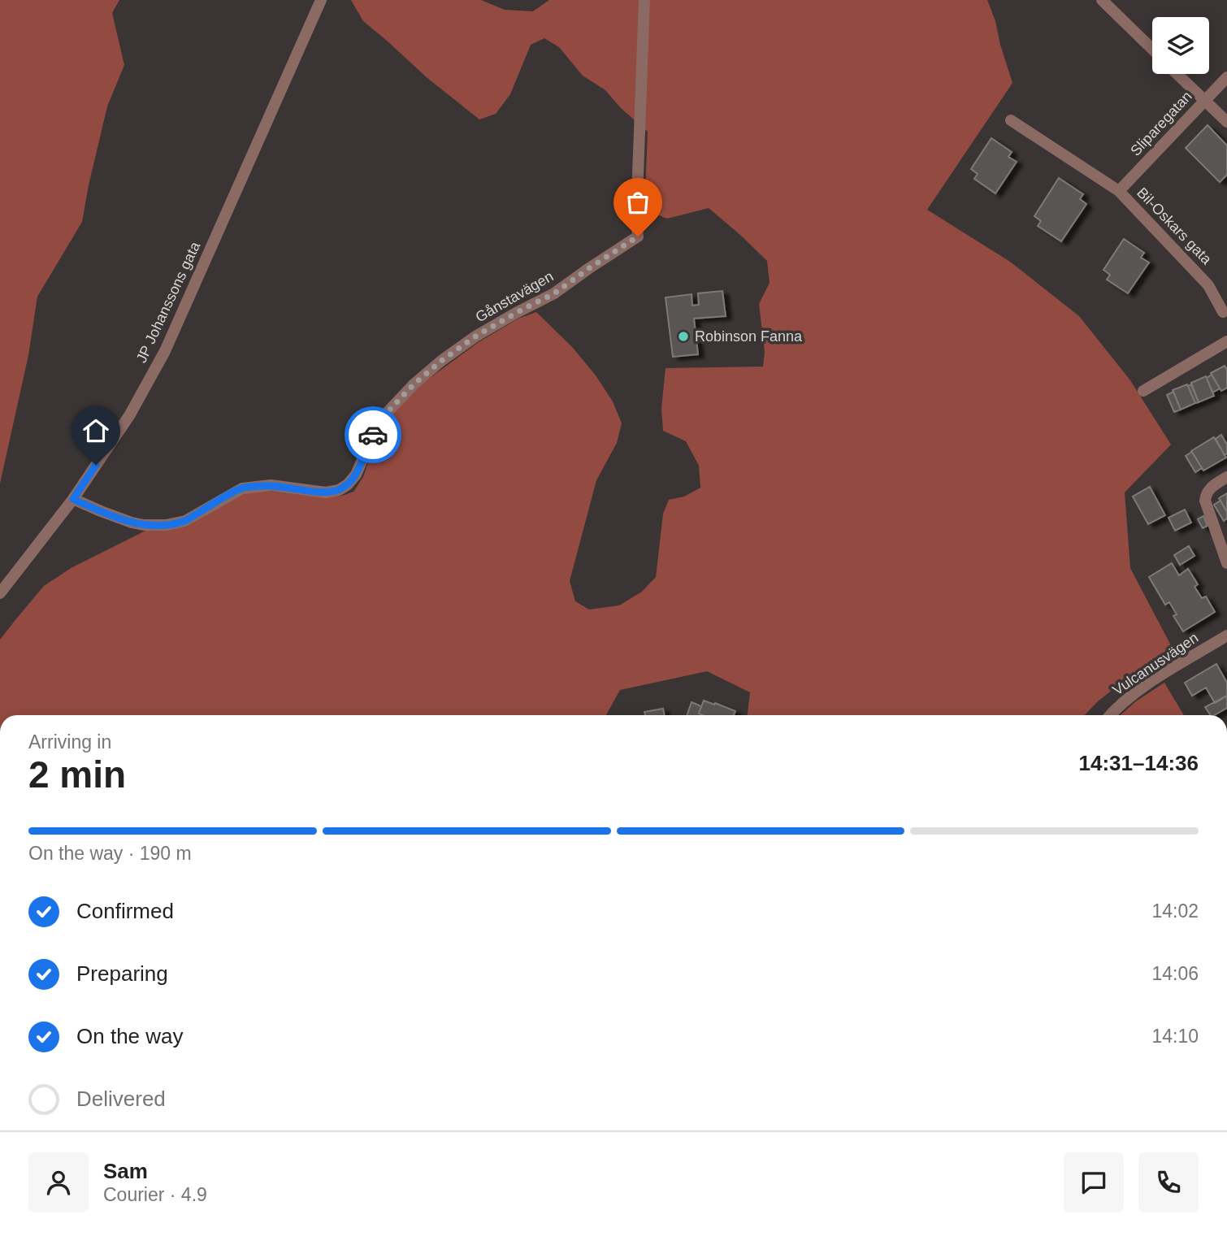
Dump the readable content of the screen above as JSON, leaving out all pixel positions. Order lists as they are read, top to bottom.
{
  "streets": {
    "street": [
      "Sliparegatan",
      "Bil-Oskars gata",
      "Gånstavägen",
      "JP Johanssons gata",
      "Vulcanusvägen"
    ]
  },
  "crossings": [
    ["Sliparegatan", "Bil-Oskars gata"],
    ["Gånstavägen", "JP Johanssons gata"]
  ],
  "places": ["Robinson Fanna"],
  "page": {
    "heading": ["2 min", "Arriving in", "14:31–14:36"],
    "panel": ["Sam", "Courier · 4.9"],
    "bar": "On the way · 190 m",
    "list": [
      ["Confirmed", "14:02"],
      ["Preparing", "14:06"],
      ["On the way", "14:10"],
      "Delivered"
    ]
  }
}
